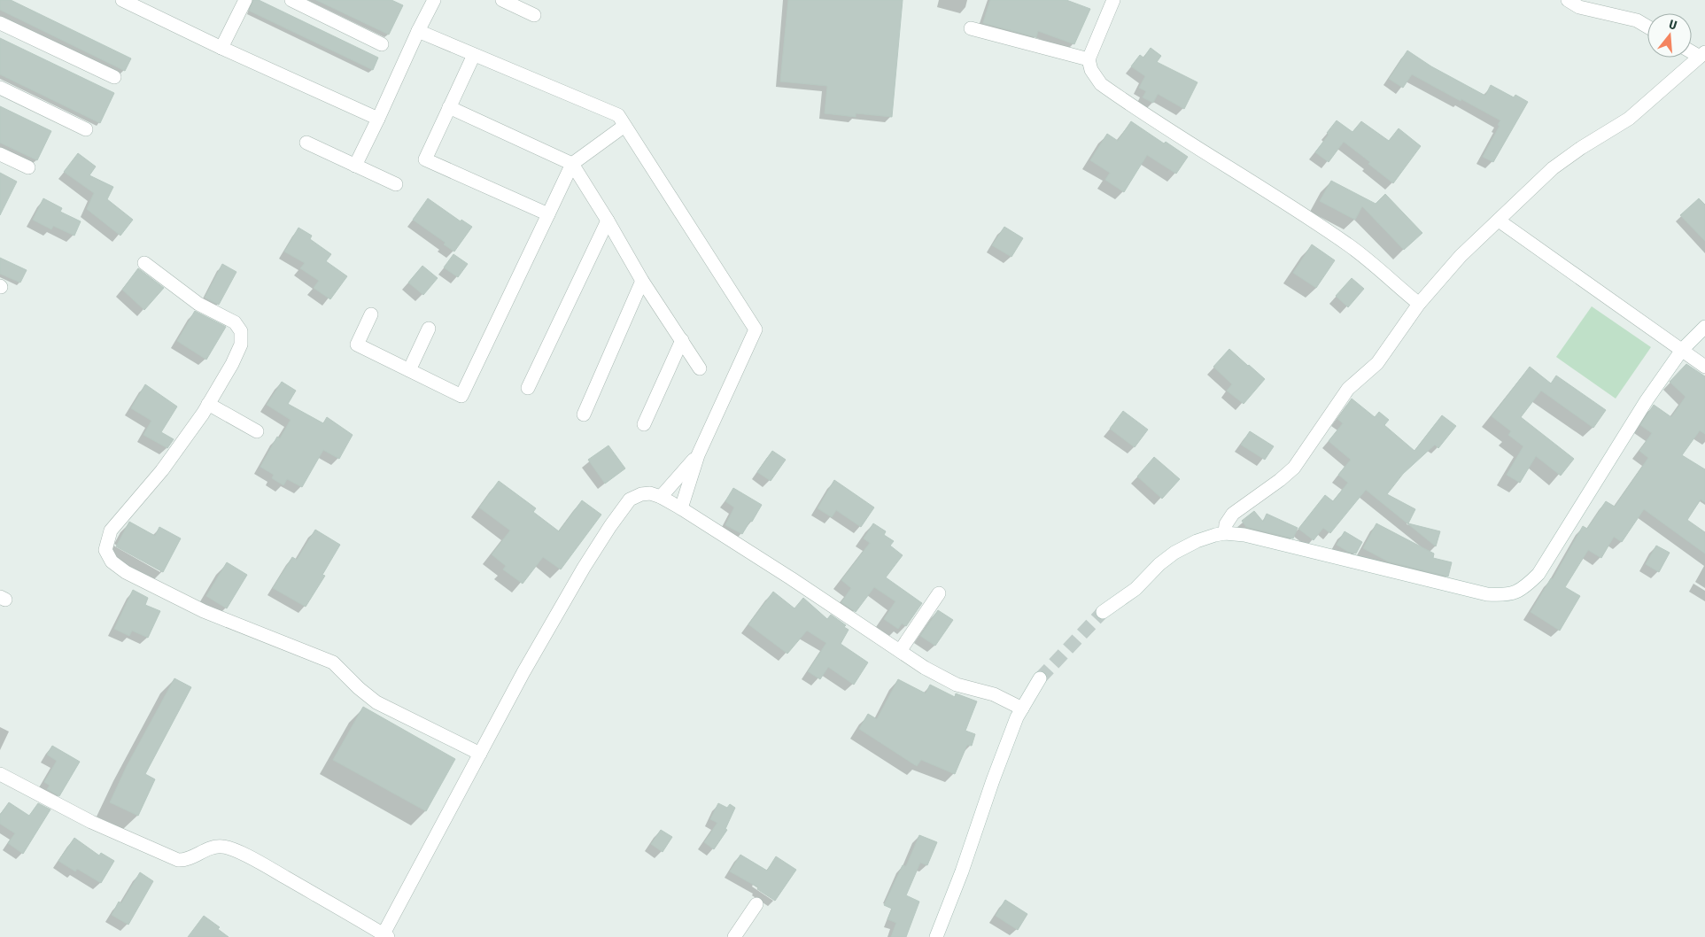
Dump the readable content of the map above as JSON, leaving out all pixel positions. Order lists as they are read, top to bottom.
{
  "north": "top"
}
